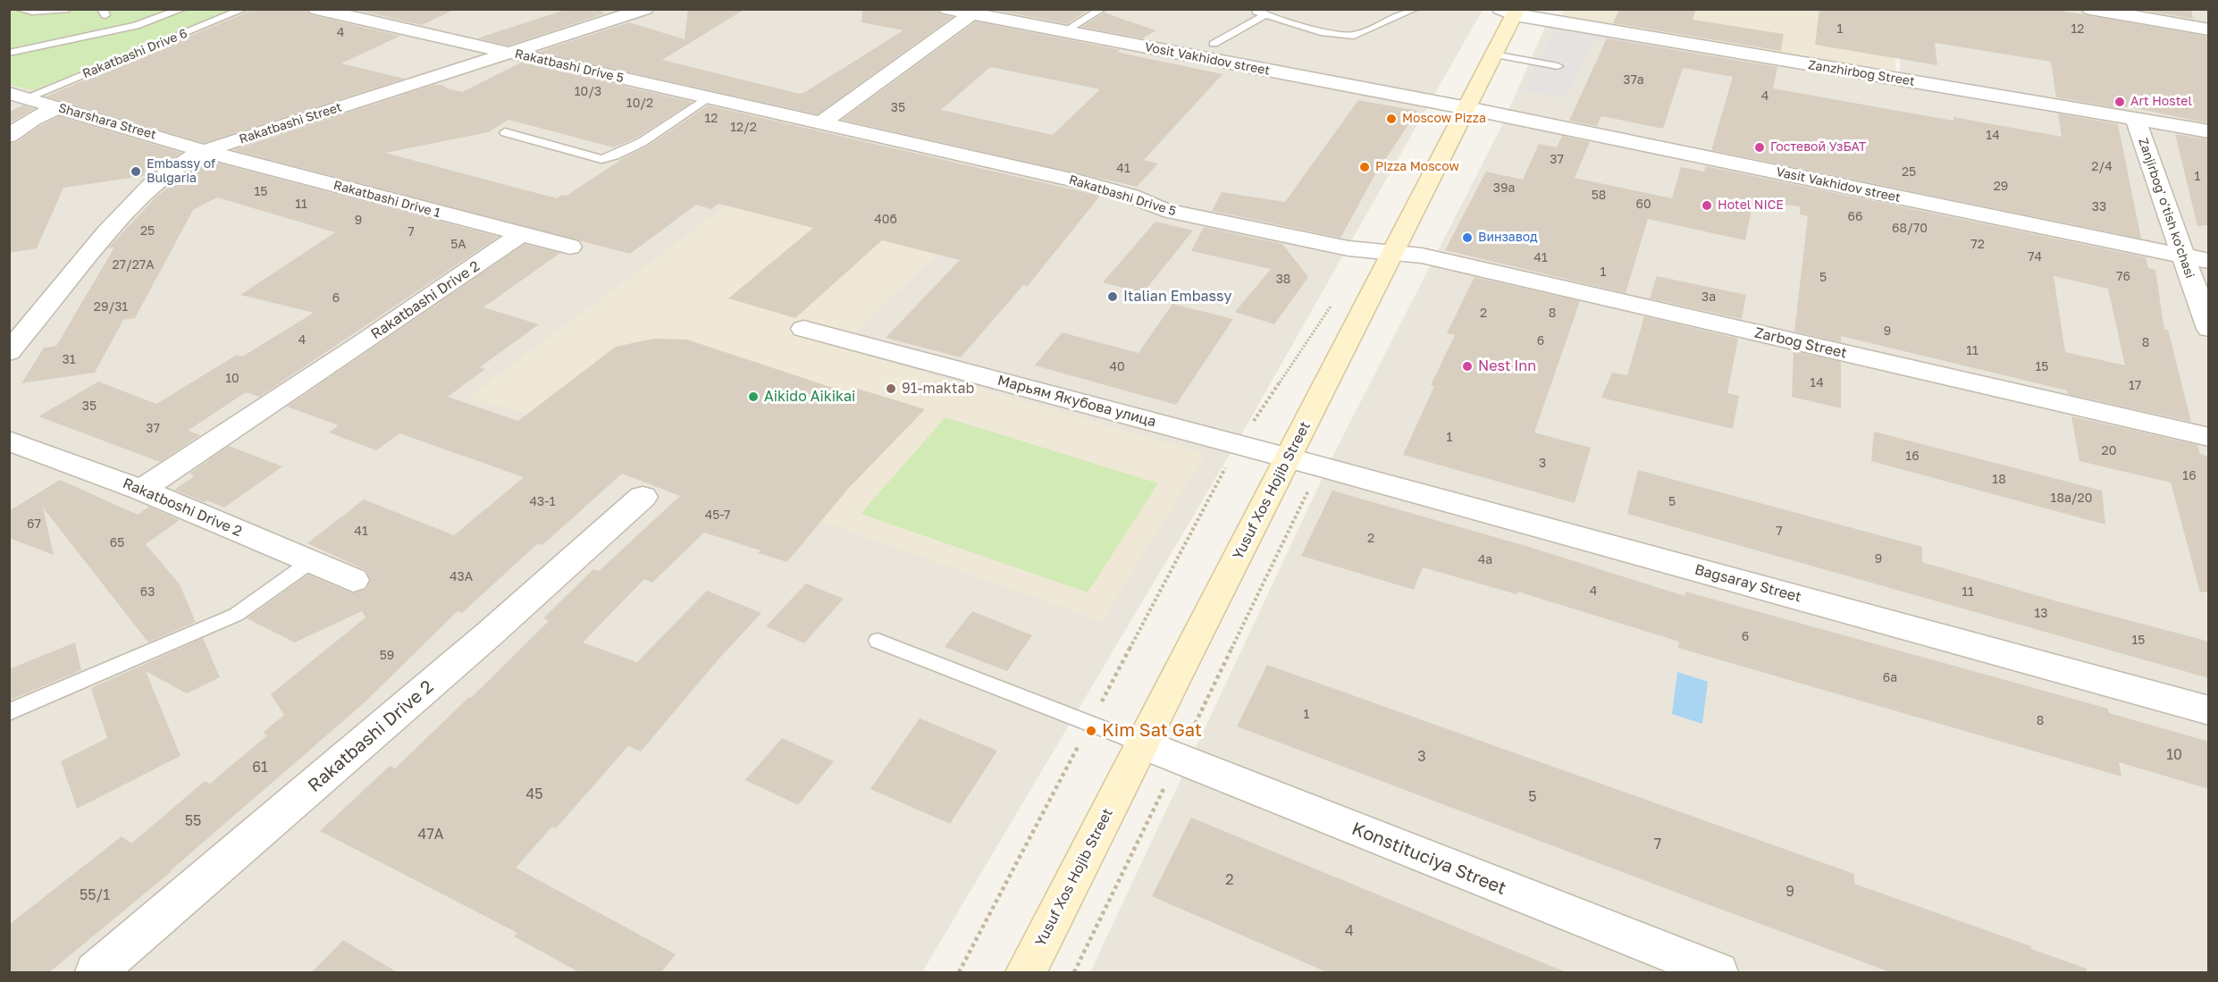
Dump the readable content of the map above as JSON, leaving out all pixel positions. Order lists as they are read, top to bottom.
{
  "streets": {
    "main road": ["Yusuf Xos Hojib Street"],
    "street": [
      "Vosit Vakhidov street",
      "Rakatbashi Drive 5",
      "Zanzhirbog Street",
      "Sharshara Street",
      "Rakatbashi Street",
      "Vasit Vakhidov street",
      "Rakatbashi Drive 1",
      "Zanjirbog' o'tish ko'chasi",
      "Rakatbashi Drive 2",
      "Zarbog Street",
      "Марьям Якубова улица",
      "Rakatboshi Drive 2",
      "Bagsarаy Street",
      "Konstituciya Street"
    ],
    "lane": ["Rakatbashi Drive 6"]
  },
  "crossings": [
    ["Rakatbashi Drive 6", "Sharshara Street"],
    ["Vosit Vakhidov street", "Vasit Vakhidov street"],
    ["Vosit Vakhidov street", "Yusuf Xos Hojib Street"],
    ["Rakatbashi Drive 5", "Rakatbashi Street"],
    ["Rakatbashi Drive 5", "Zarbog Street"],
    ["Rakatbashi Drive 5", "Yusuf Xos Hojib Street"],
    ["Zanzhirbog Street", "Zanjirbog' o'tish ko'chasi"],
    ["Zanzhirbog Street", "Yusuf Xos Hojib Street"],
    ["Sharshara Street", "Rakatbashi Street"],
    ["Sharshara Street", "Rakatbashi Drive 1"],
    ["Rakatbashi Street", "Rakatbashi Drive 1"],
    ["Vasit Vakhidov street", "Zanjirbog' o'tish ko'chasi"],
    ["Vasit Vakhidov street", "Yusuf Xos Hojib Street"],
    ["Rakatbashi Drive 1", "Rakatbashi Drive 2"],
    ["Rakatbashi Drive 2", "Rakatboshi Drive 2"],
    ["Zarbog Street", "Yusuf Xos Hojib Street"],
    ["Марьям Якубова улица", "Yusuf Xos Hojib Street"],
    ["Марьям Якубова улица", "Bagsarаy Street"],
    ["Yusuf Xos Hojib Street", "Bagsarаy Street"],
    ["Yusuf Xos Hojib Street", "Konstituciya Street"]
  ],
  "places": [
    "Art Hostel",
    "Moscow Pizza",
    "Гостевой УзБАТ",
    "Pizza Moscow",
    "Embassy of Bulgaria",
    "Hotel NICE",
    "Винзавод",
    "Italian Embassy",
    "Nest Inn",
    "91-maktab",
    "Aikido Aikikai",
    "Kim Sat Gat"
  ],
  "house_numbers": [
    "1",
    "12",
    "4",
    "37a",
    "10/3",
    "4",
    "10/2",
    "35",
    "12",
    "12/2",
    "14",
    "37",
    "2/4",
    "41",
    "25",
    "1",
    "29",
    "39a",
    "15",
    "58",
    "11",
    "60",
    "33",
    "66",
    "40б",
    "9",
    "68/70",
    "25",
    "7",
    "5A",
    "72",
    "74",
    "41",
    "27/27A",
    "1",
    "76",
    "5",
    "38",
    "3a",
    "6",
    "29/31",
    "2",
    "8",
    "9",
    "4",
    "6",
    "8",
    "11",
    "31",
    "40",
    "15",
    "10",
    "14",
    "17",
    "35",
    "37",
    "1",
    "20",
    "16",
    "3",
    "16",
    "18",
    "18a/20",
    "43-1",
    "5",
    "45-7",
    "67",
    "41",
    "7",
    "2",
    "65",
    "9",
    "4a",
    "43A",
    "4",
    "63",
    "11",
    "13",
    "6",
    "15",
    "59",
    "6a",
    "1",
    "8",
    "10",
    "3",
    "61",
    "45",
    "5",
    "55",
    "47A",
    "7",
    "2",
    "9",
    "55/1",
    "4"
  ]
}
